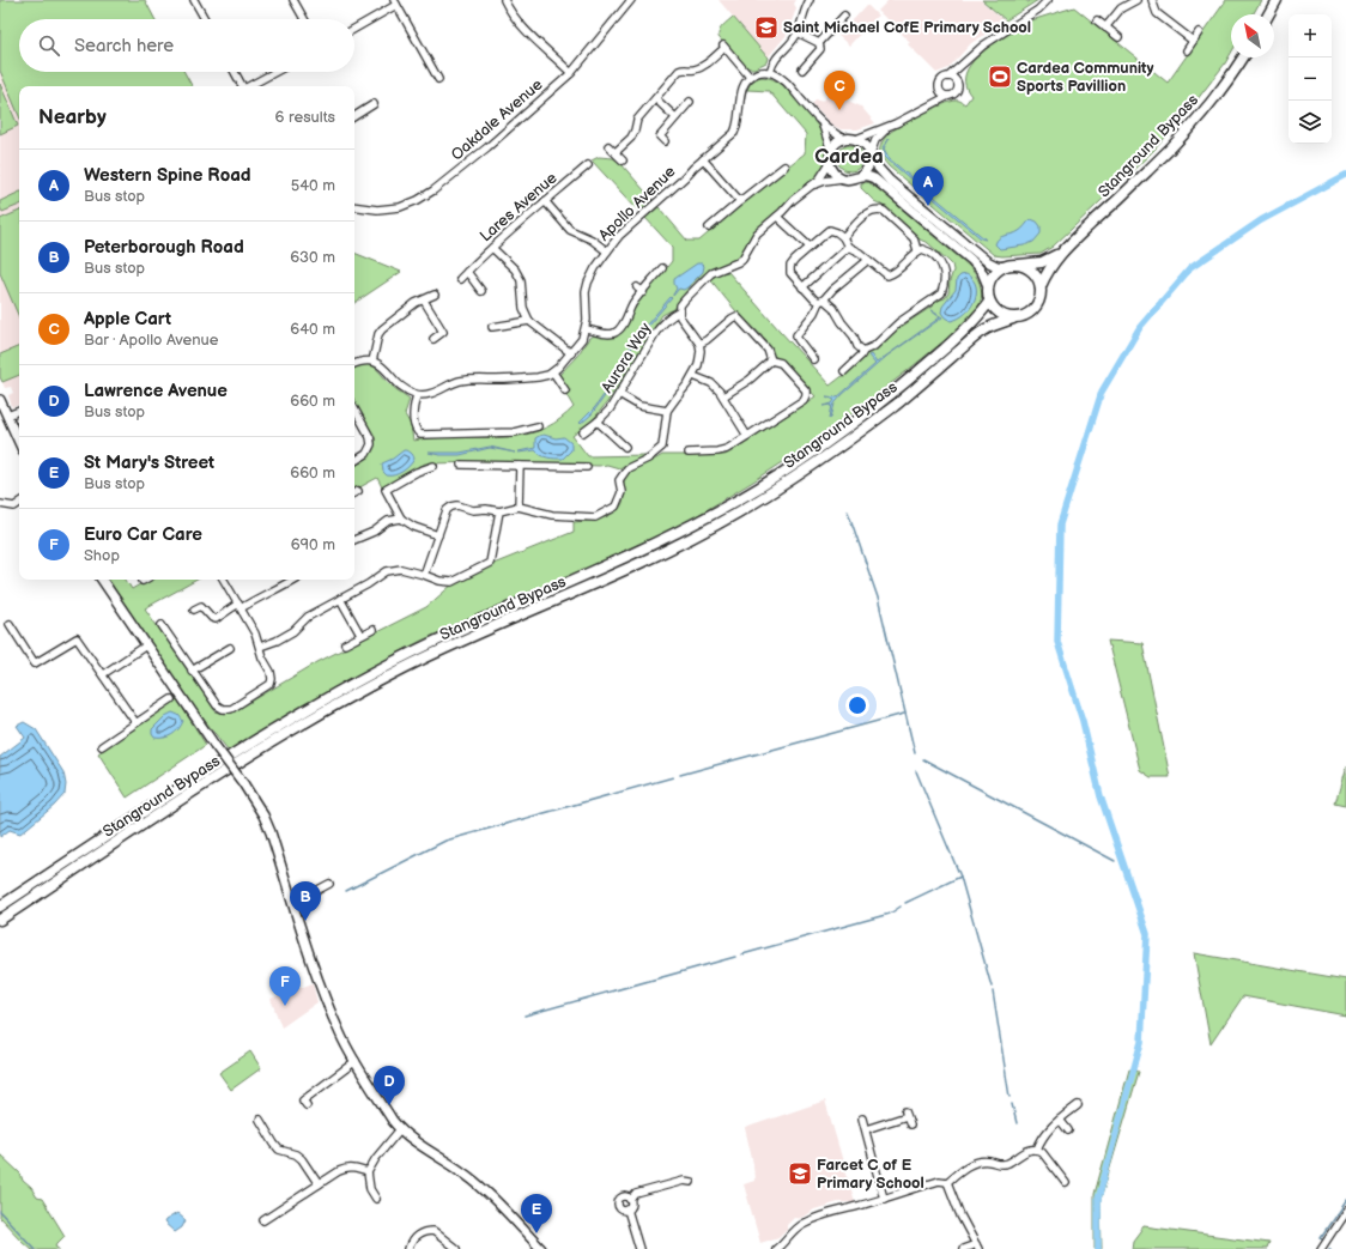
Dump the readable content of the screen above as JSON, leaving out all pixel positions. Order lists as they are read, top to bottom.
{
  "streets": {
    "main road": ["Stanground Bypass"],
    "street": [
      "Oakdale Avenue",
      "Apollo Avenue",
      "Lares Avenue",
      "Aurora Way"
    ]
  },
  "districts": ["Cardea"],
  "places": {
    "school or university": ["Saint Michael CofE Primary School", "Farcet C of E Primary School"],
    "sports": ["Cardea Community Sports Pavillion"]
  },
  "north": "top left",
  "page": {
    "map_buttons": ["+", "−"],
    "search": "Search here",
    "pins": [
      "C",
      "A",
      "B",
      "F",
      "D",
      "E"
    ],
    "heading": ["Nearby", "6 results"],
    "list": [
      {
        "mark": "A",
        "name": "Western Spine Road",
        "note": "Bus stop",
        "value": "540 m"
      },
      {
        "mark": "B",
        "name": "Peterborough Road",
        "note": "Bus stop",
        "value": "630 m"
      },
      {
        "mark": "C",
        "name": "Apple Cart",
        "note": "Bar · Apollo Avenue",
        "value": "640 m"
      },
      {
        "mark": "D",
        "name": "Lawrence Avenue",
        "note": "Bus stop",
        "value": "660 m"
      },
      {
        "mark": "E",
        "name": "St Mary's Street",
        "note": "Bus stop",
        "value": "660 m"
      },
      {
        "mark": "F",
        "name": "Euro Car Care",
        "note": "Shop",
        "value": "690 m"
      }
    ]
  }
}
